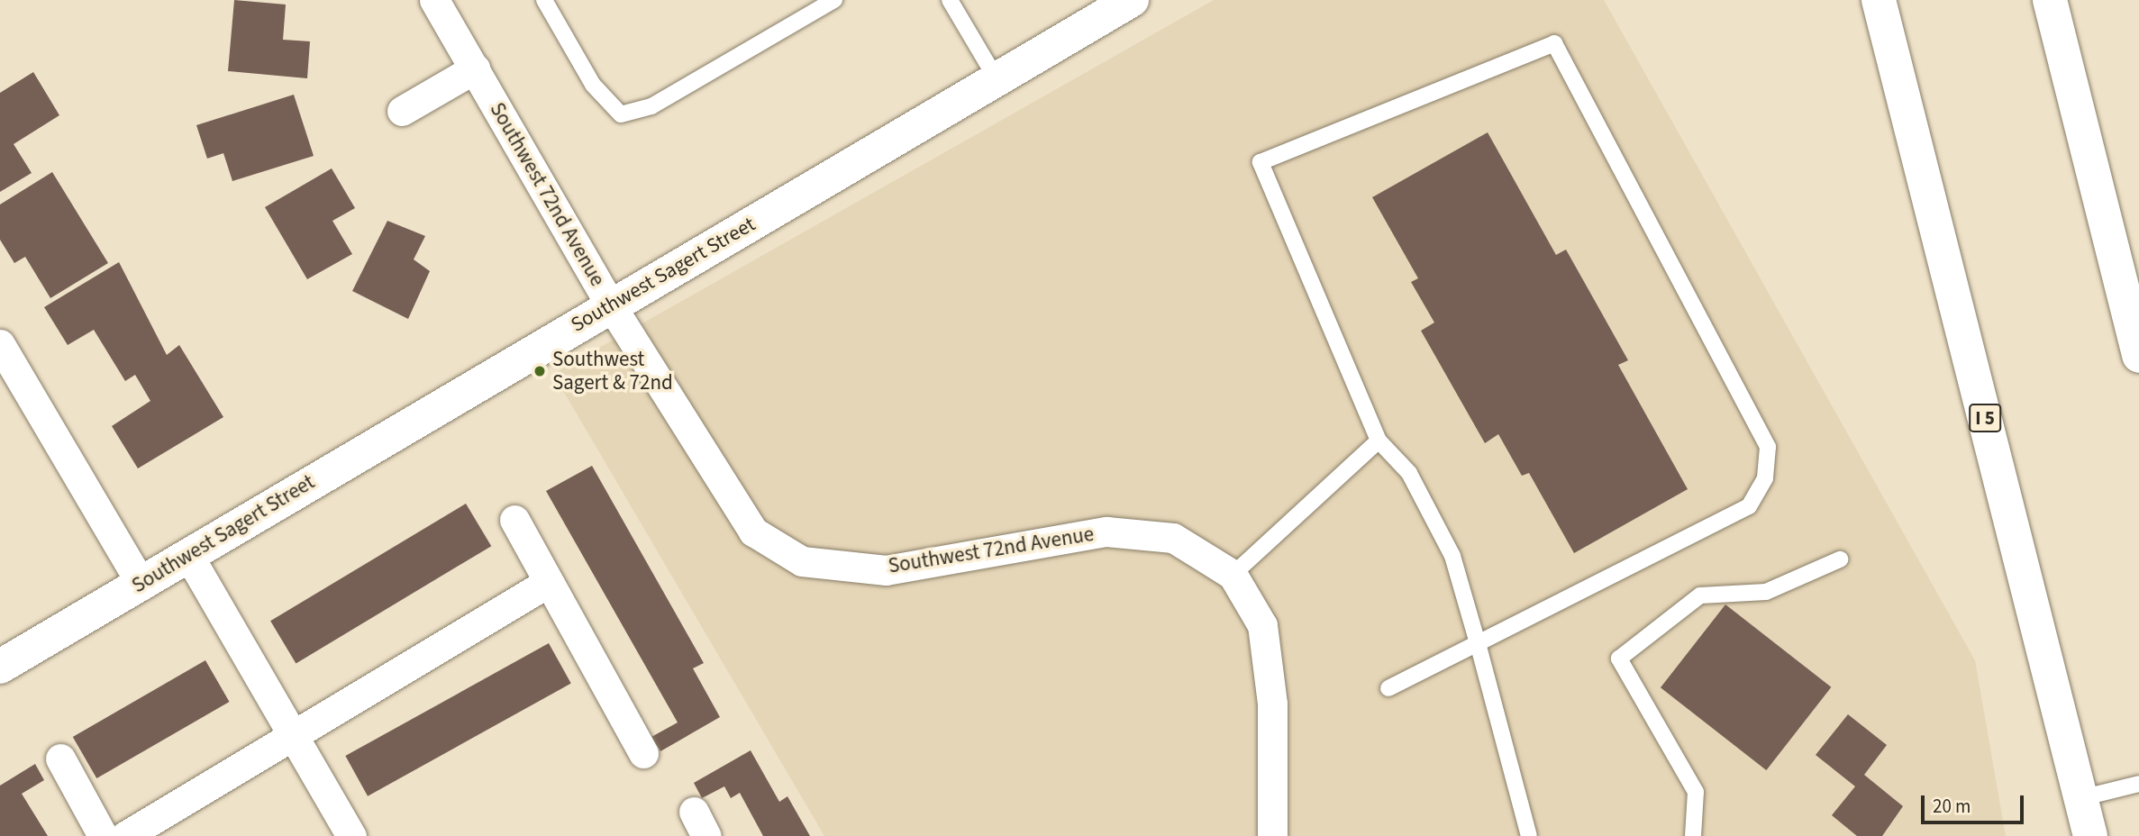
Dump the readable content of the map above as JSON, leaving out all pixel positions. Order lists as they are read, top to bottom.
{
  "streets": {
    "main road": ["Southwest Sagert Street", "I 5"],
    "street": ["Southwest 72nd Avenue"]
  },
  "crossings": [
    ["Southwest 72nd Avenue", "Southwest Sagert Street"]
  ],
  "places": ["Southwest Sagert & 72nd"],
  "scale_bar": "20 m"
}
